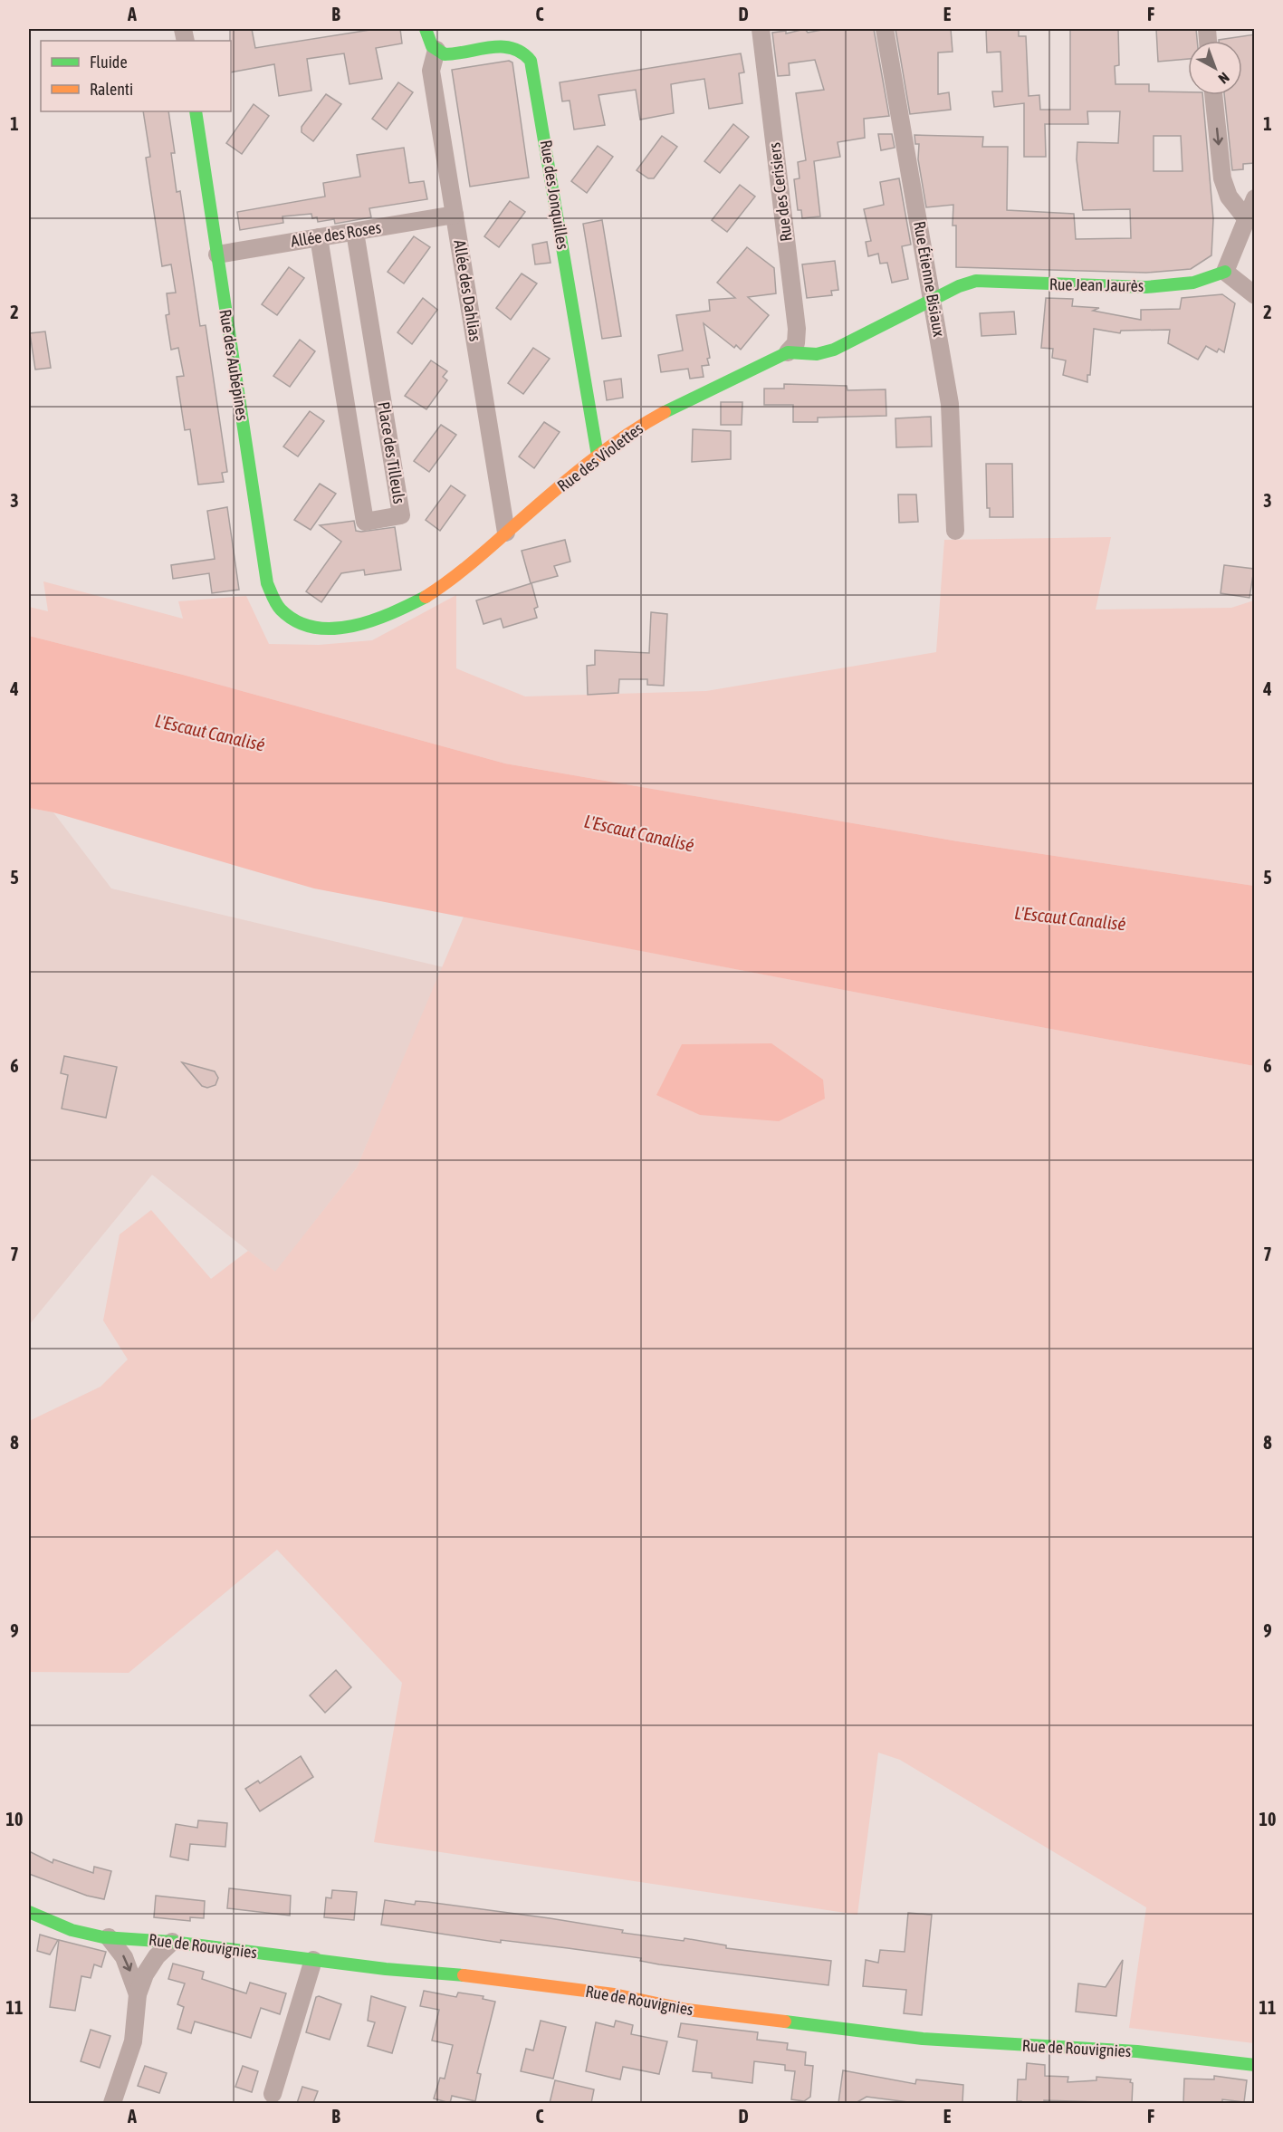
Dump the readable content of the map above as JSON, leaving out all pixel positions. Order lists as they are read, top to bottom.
{
  "streets": {
    "street": [
      "Rue des Cerisiers",
      "Rue des Jonquilles",
      "Allée des Roses",
      "Rue Étienne Bisiaux",
      "Rue Jean Jaurès",
      "Allée des Dahlias",
      "Rue des Aubépines",
      "Place des Tilleuls",
      "Rue des Violettes",
      "Rue de Rouvignies"
    ]
  },
  "crossings": [
    ["Rue des Cerisiers", "Rue des Violettes"],
    ["Rue des Jonquilles", "Allée des Dahlias"],
    ["Rue des Jonquilles", "Rue des Violettes"],
    ["Allée des Roses", "Allée des Dahlias"],
    ["Allée des Roses", "Rue des Aubépines"],
    ["Allée des Roses", "Place des Tilleuls"],
    ["Rue Étienne Bisiaux", "Rue Jean Jaurès"],
    ["Rue Étienne Bisiaux", "Rue des Violettes"],
    ["Rue Jean Jaurès", "Rue des Violettes"],
    ["Allée des Dahlias", "Rue des Violettes"],
    ["Rue des Aubépines", "Rue des Violettes"]
  ],
  "water": ["L'Escaut Canalisé"],
  "legend": ["Fluide", "Ralenti"],
  "north": "bottom right",
  "grid": {
    "columns": [
      "A",
      "B",
      "C",
      "D",
      "E",
      "F"
    ],
    "rows": [
      "1",
      "2",
      "3",
      "4",
      "5",
      "6",
      "7",
      "8",
      "9",
      "10",
      "11"
    ]
  }
}
